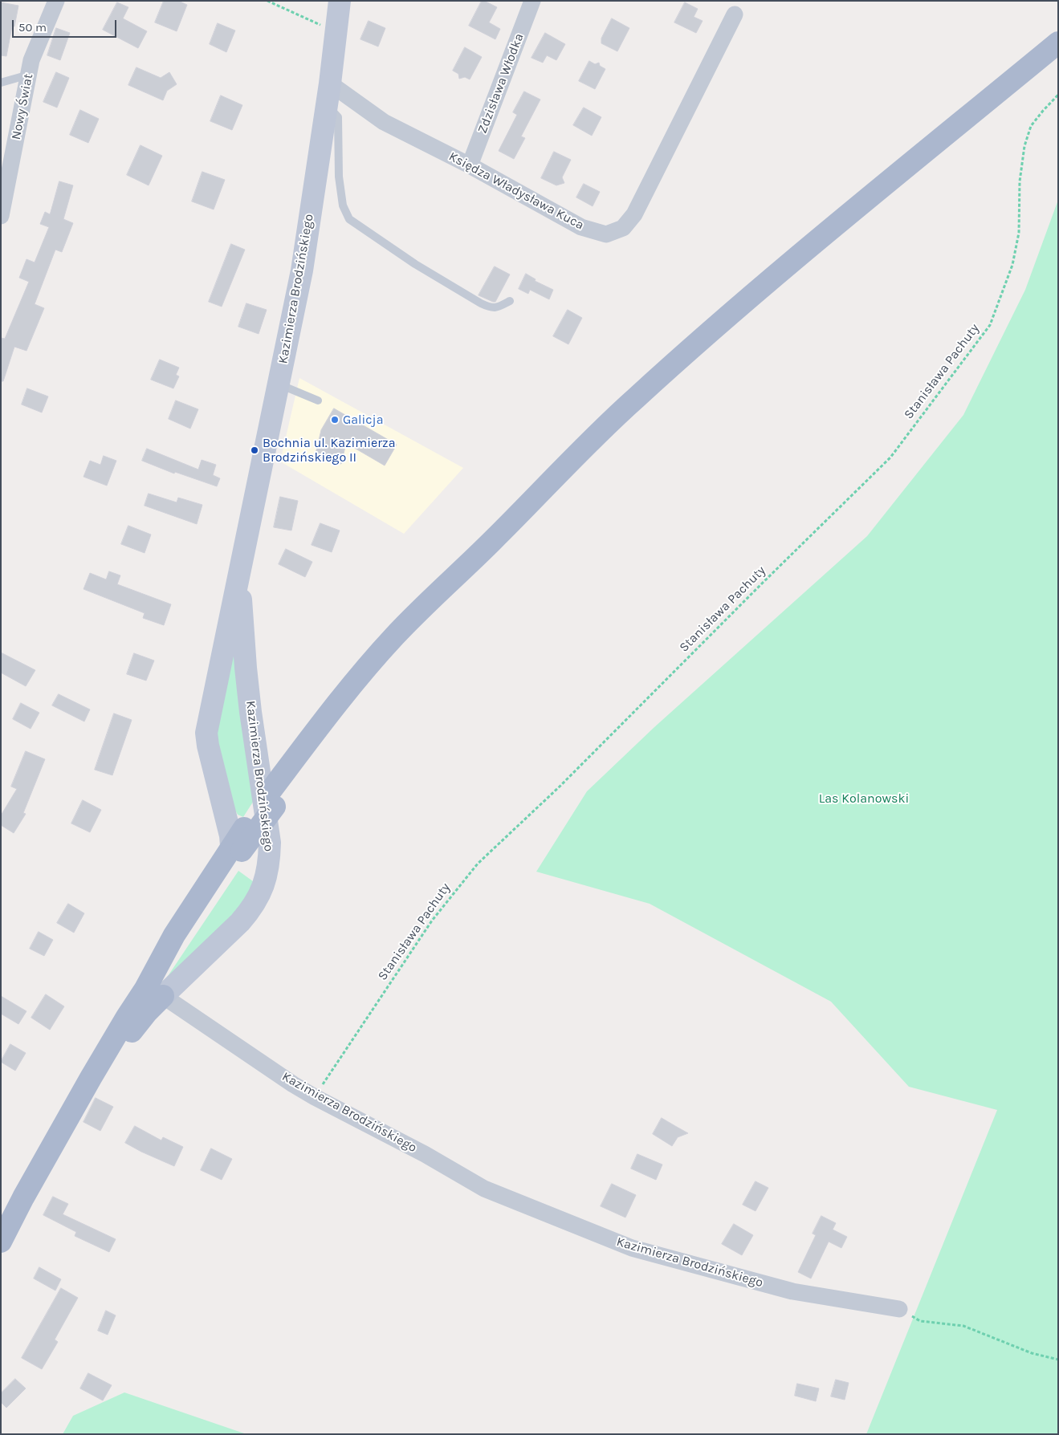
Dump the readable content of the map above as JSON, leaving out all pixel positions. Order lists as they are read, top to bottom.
{
  "streets": {
    "main road": ["Kazimierza Brodzińskiego"],
    "street": ["Zdzisława Włodka", "Nowy Świat", "Księdza Władysława Kuca"],
    "path": ["Stanisława Pachuty"]
  },
  "crossings": [
    ["Zdzisława Włodka", "Księdza Władysława Kuca"],
    ["Księdza Władysława Kuca", "Kazimierza Brodzińskiego"],
    ["Kazimierza Brodzińskiego", "Stanisława Pachuty"]
  ],
  "parks": ["Las Kolanowski"],
  "places": ["Galicja", "Bochnia ul. Kazimierza Brodzińskiego II"],
  "scale_bar": "50 m"
}
